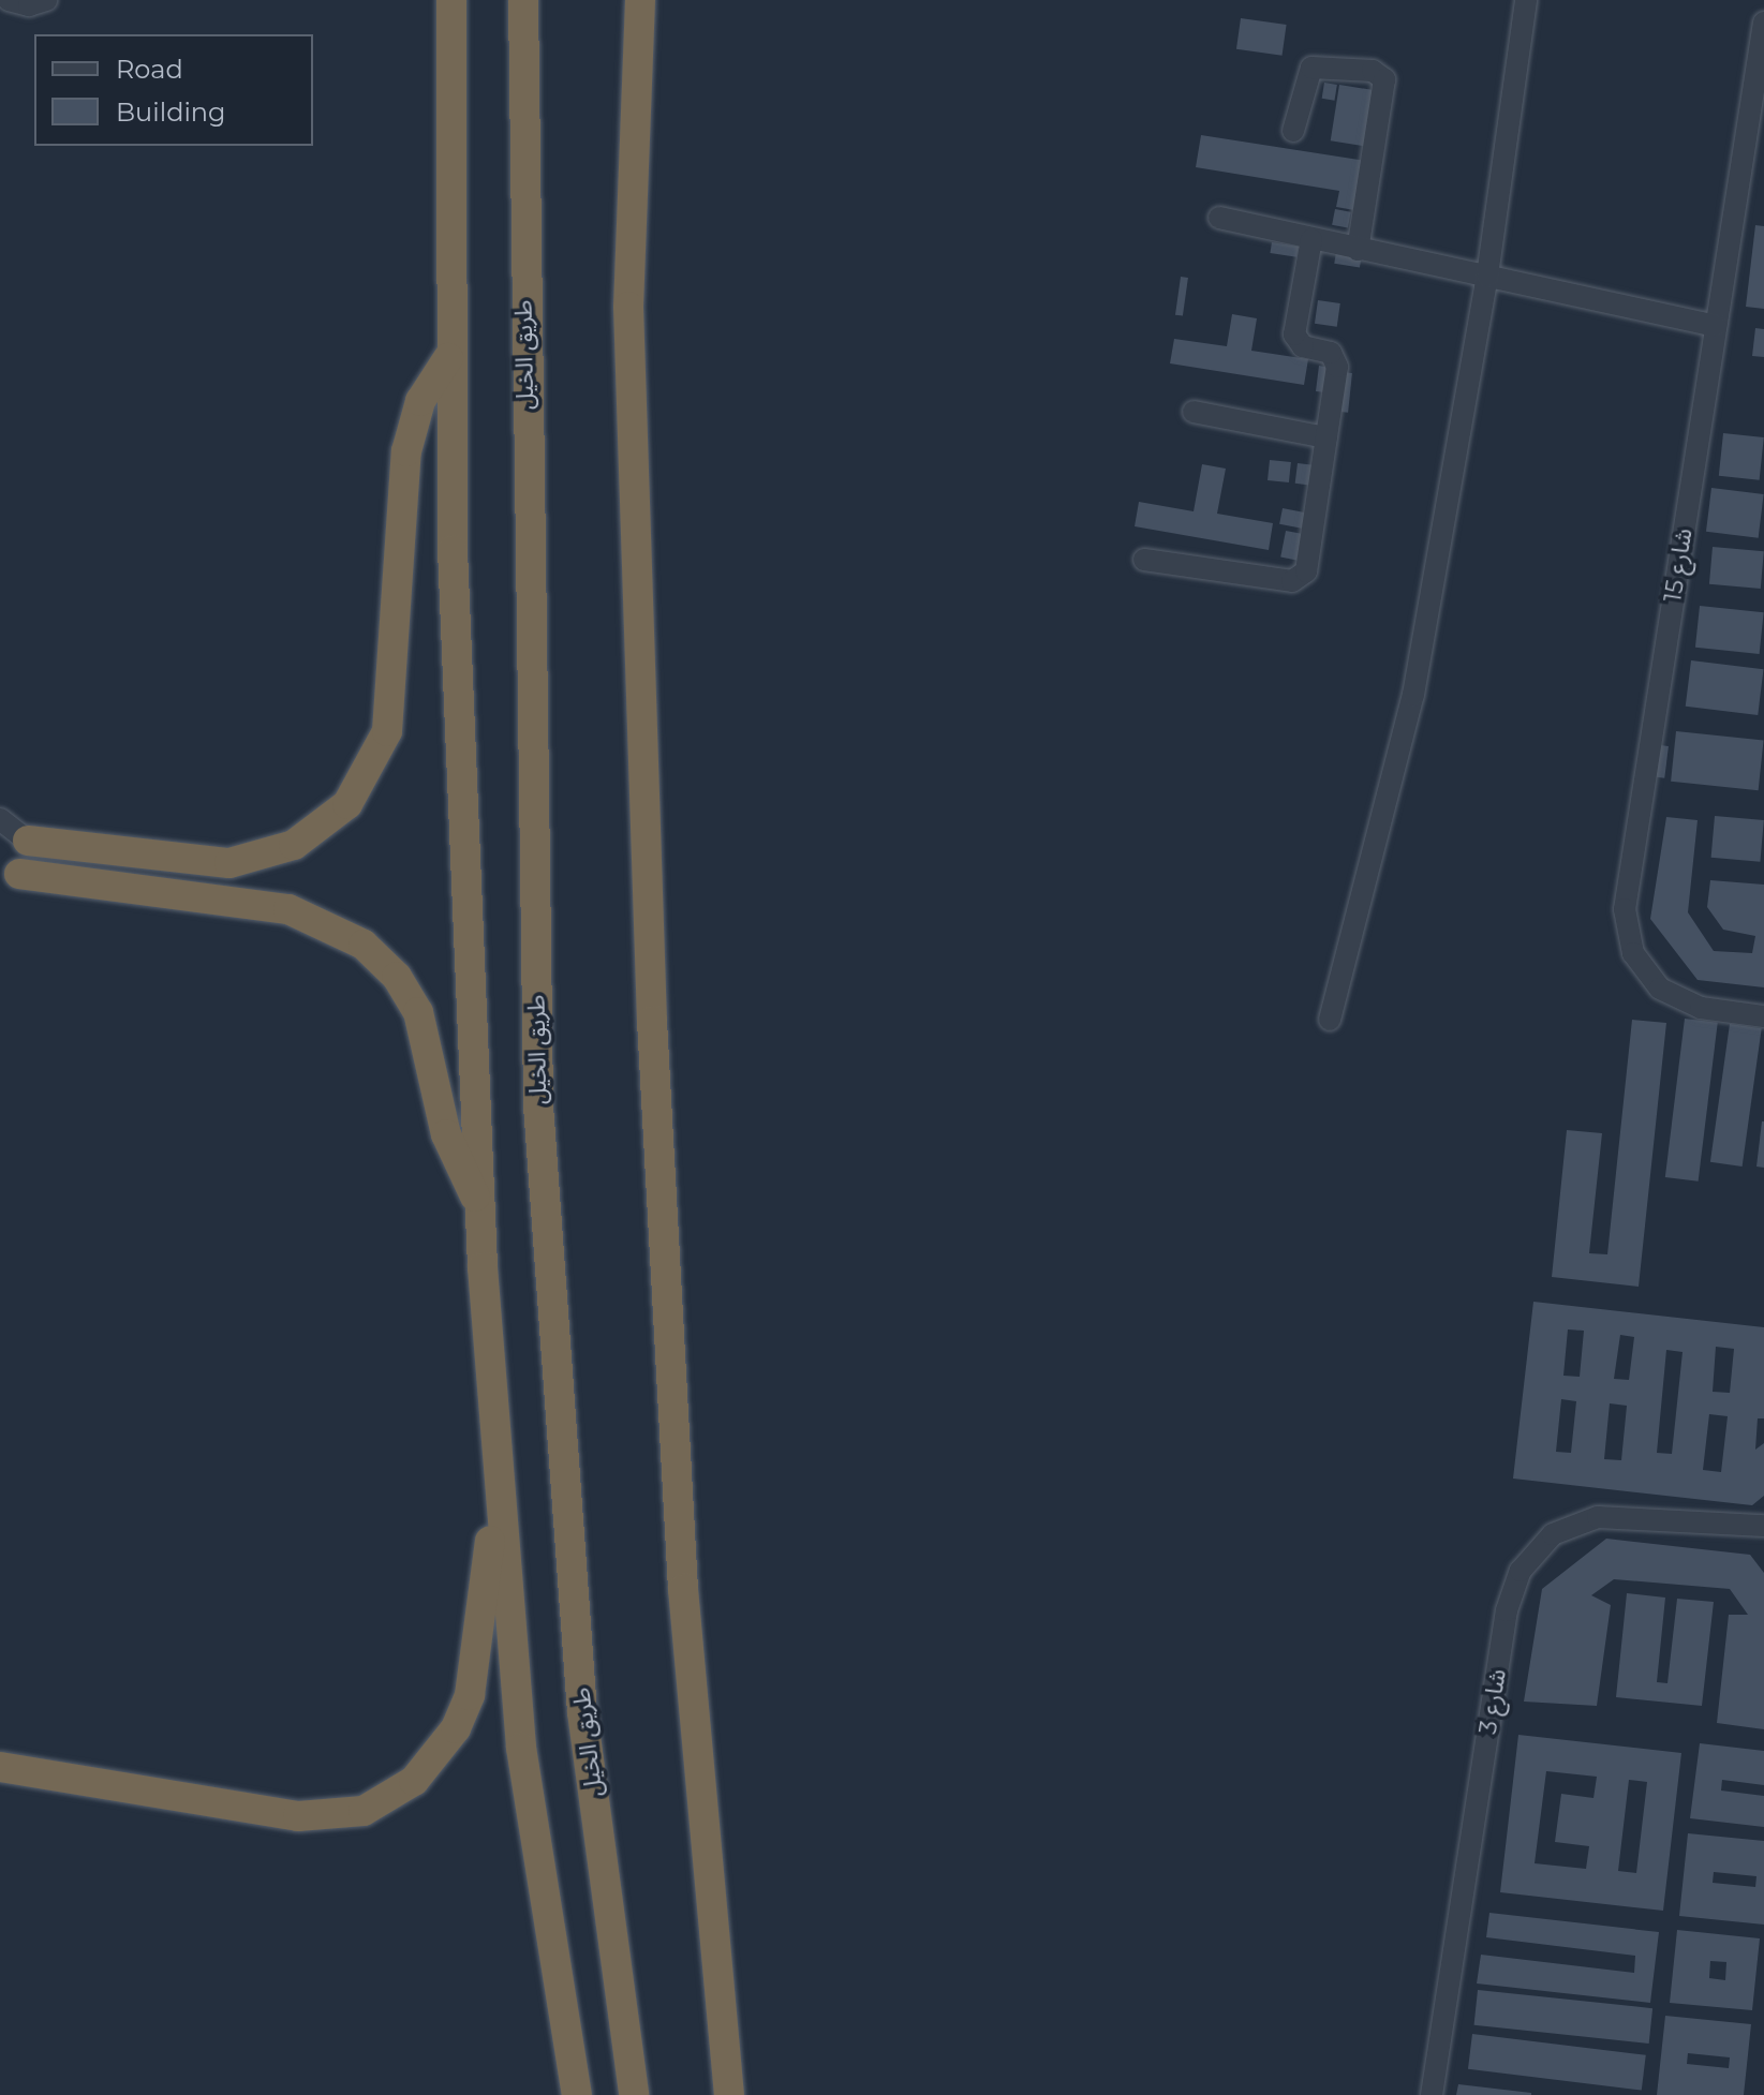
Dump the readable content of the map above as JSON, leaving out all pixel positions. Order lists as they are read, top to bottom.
{
  "streets": {
    "highway": ["طريق الخيل"],
    "street": ["شارع 15", "شارع 3"]
  },
  "legend": ["Road", "Building"]
}
